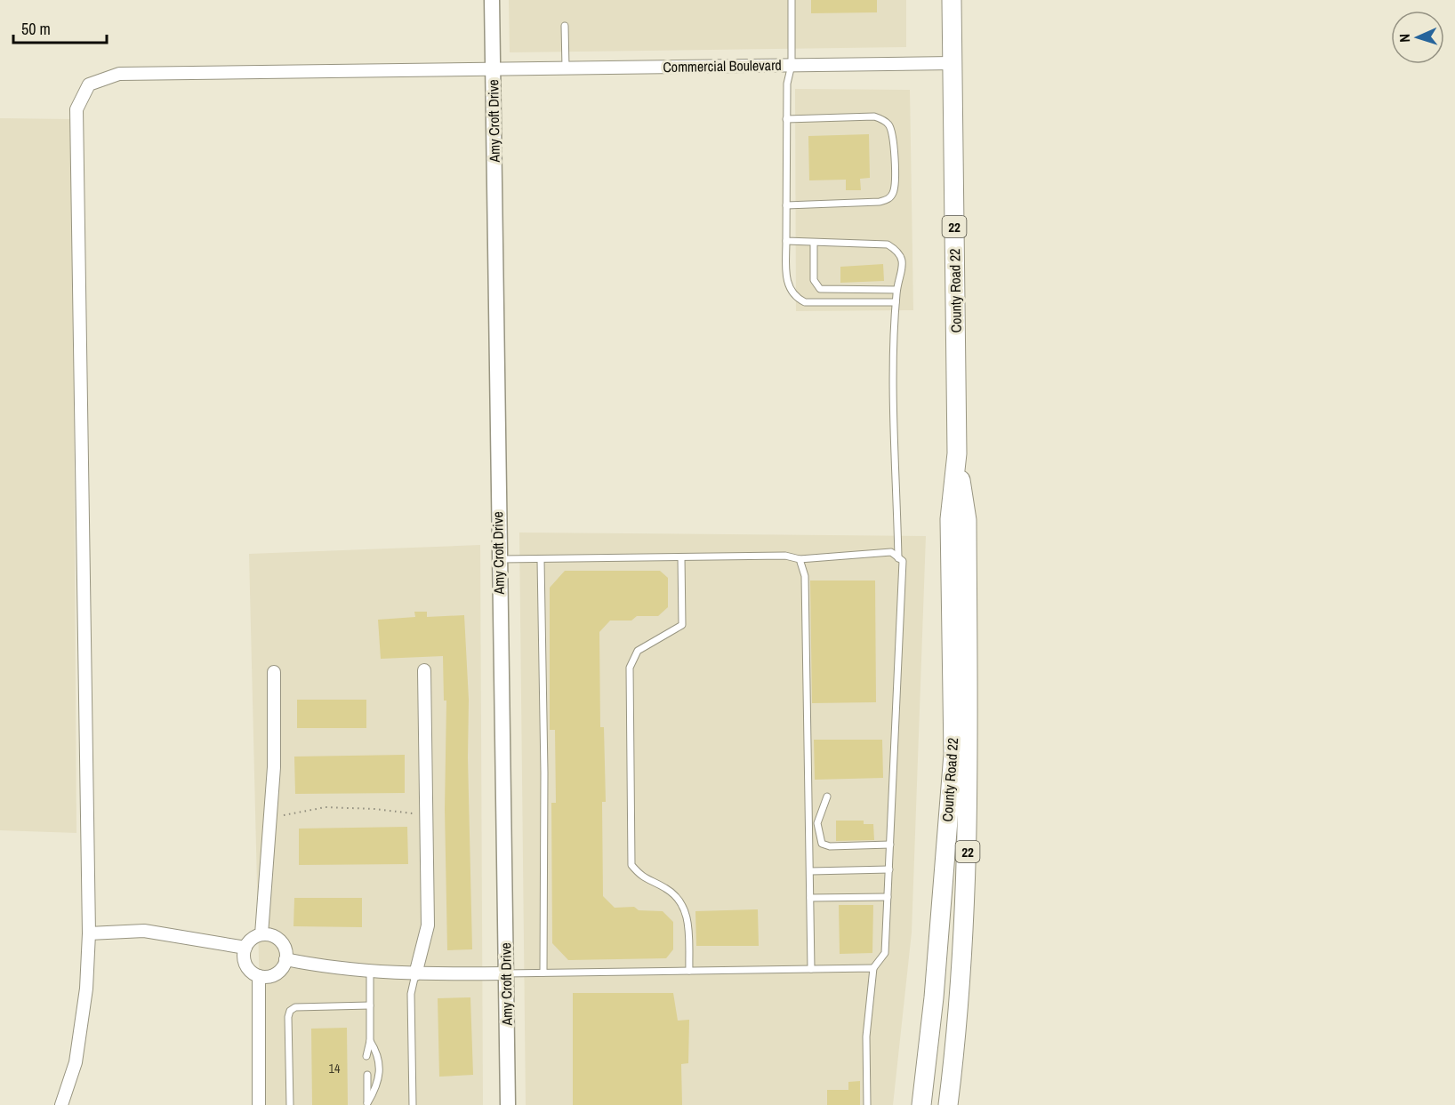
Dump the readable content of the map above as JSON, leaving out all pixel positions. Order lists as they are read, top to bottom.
{
  "streets": {
    "main road": ["22", "County Road 22"],
    "street": ["Commercial Boulevard", "Amy Croft Drive"]
  },
  "crossings": [
    ["Commercial Boulevard", "Amy Croft Drive"],
    ["Commercial Boulevard", "County Road 22"]
  ],
  "house_numbers": ["14"],
  "scale_bar": "50 m",
  "north": "left"
}
